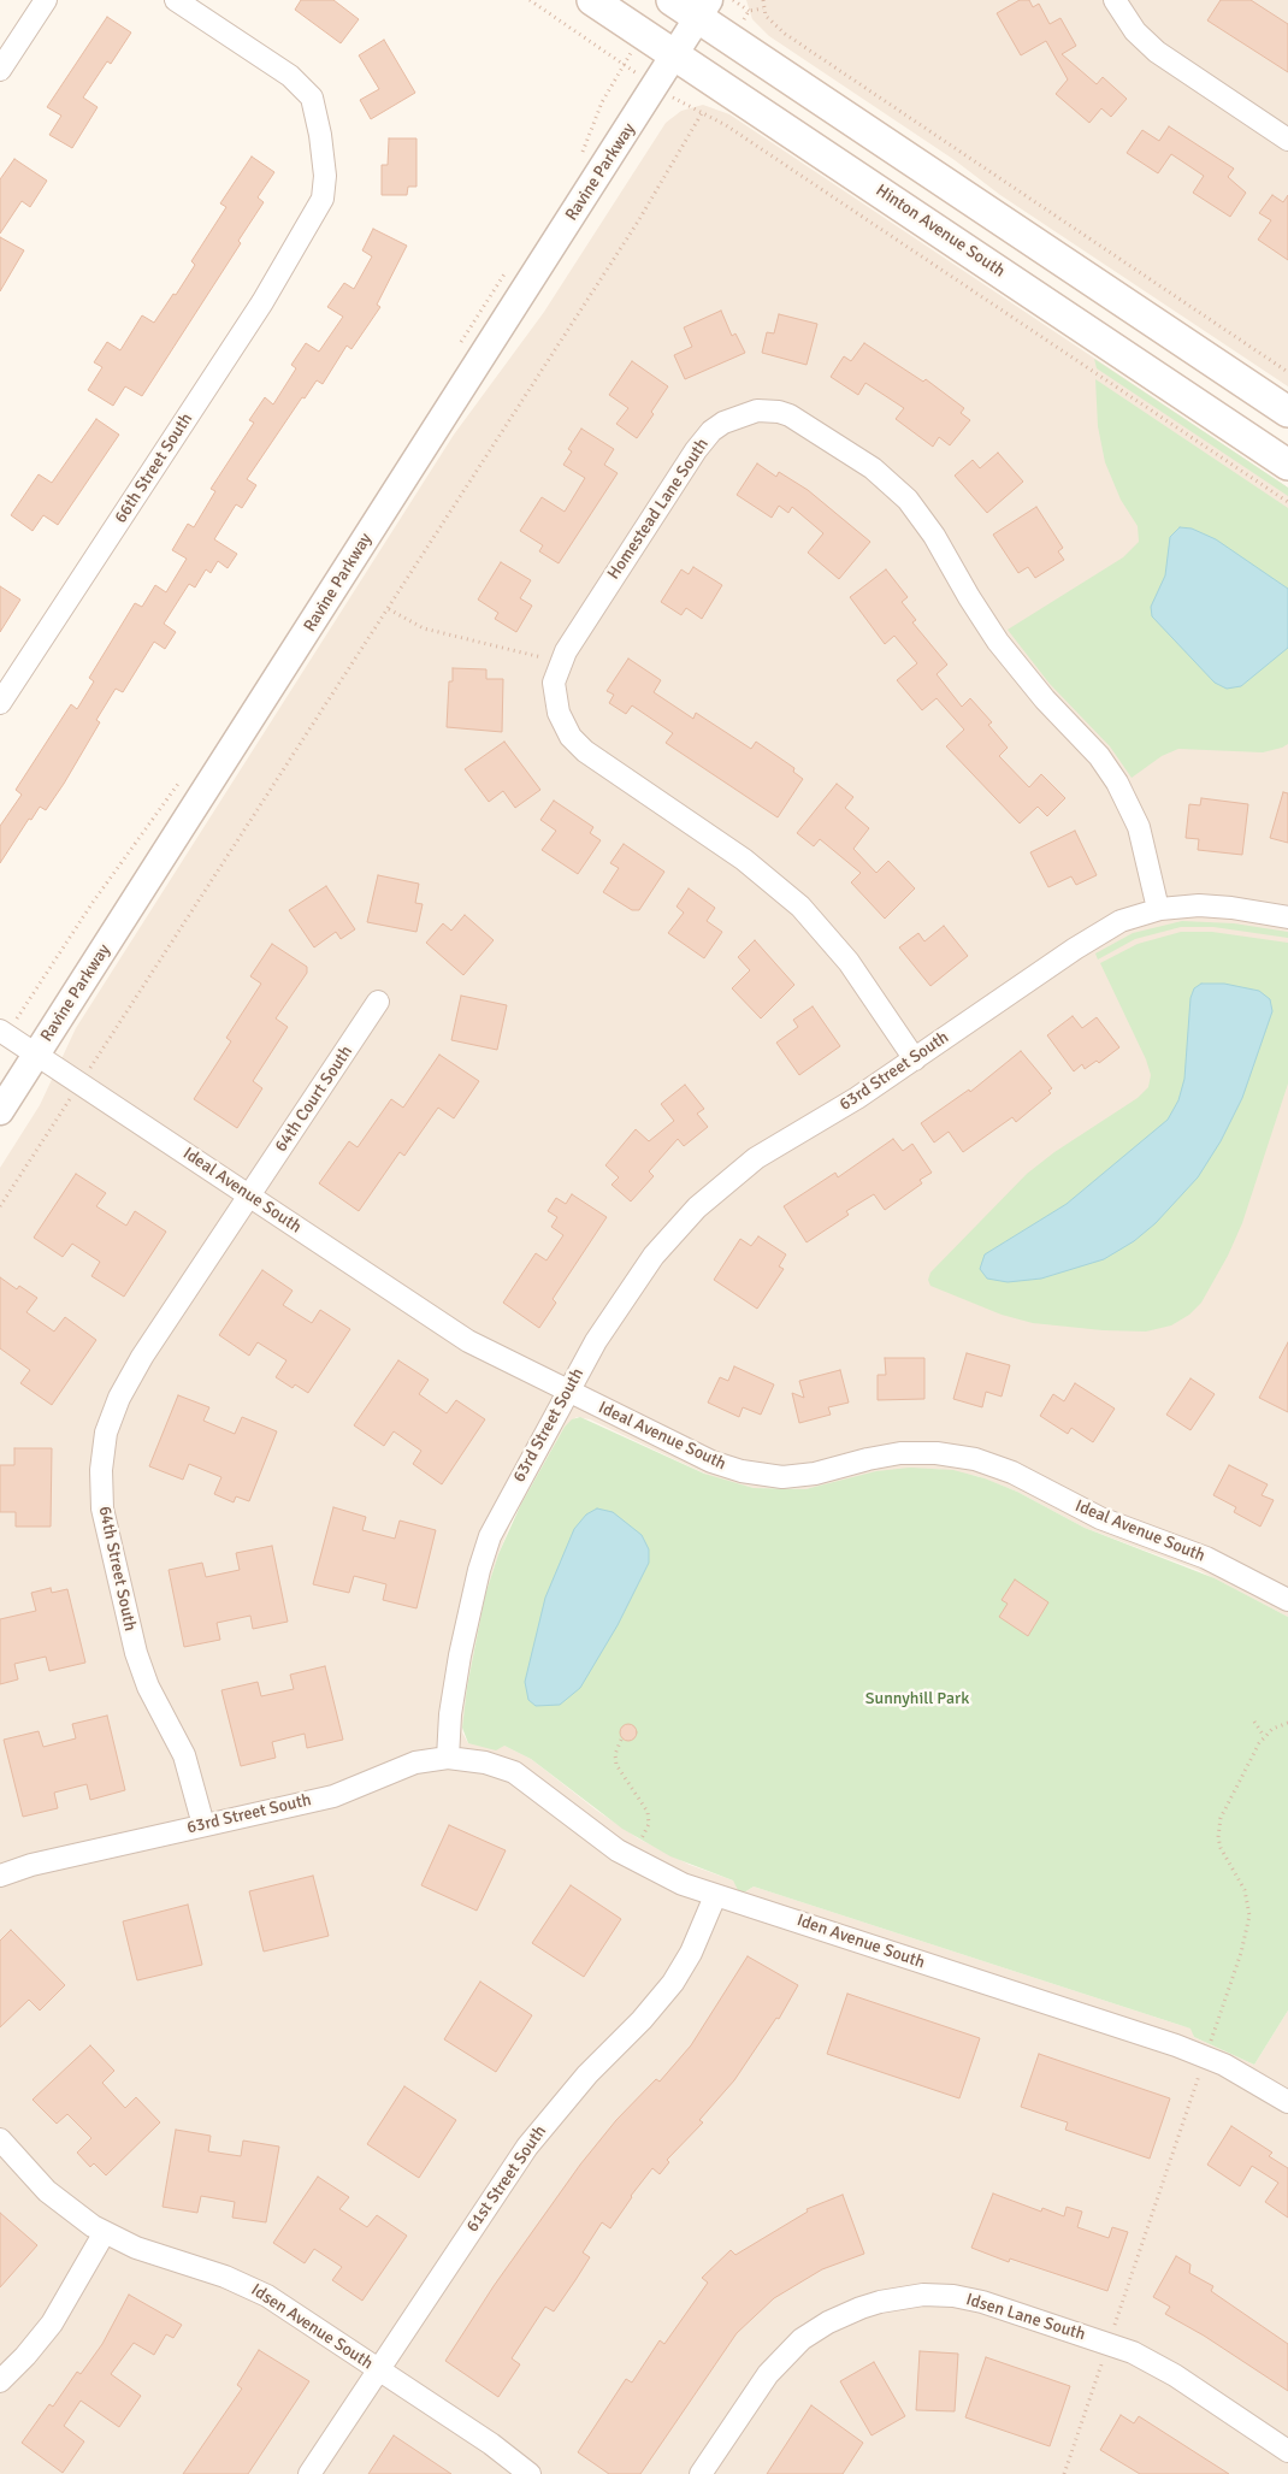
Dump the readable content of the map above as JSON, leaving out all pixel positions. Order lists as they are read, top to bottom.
{
  "streets": {
    "main road": ["Hinton Avenue South"],
    "street": [
      "Ravine Parkway",
      "66th Street South",
      "Homestead Lane South",
      "63rd Street South",
      "64th Court South",
      "Ideal Avenue South",
      "64th Street South",
      "Iden Avenue South",
      "61st Street South",
      "Idsen Lane South",
      "Idsen Avenue South"
    ]
  },
  "crossings": [
    ["Ravine Parkway", "Hinton Avenue South"],
    ["Ravine Parkway", "Ideal Avenue South"],
    ["Homestead Lane South", "63rd Street South"],
    ["63rd Street South", "Ideal Avenue South"],
    ["63rd Street South", "64th Street South"],
    ["63rd Street South", "Iden Avenue South"],
    ["64th Court South", "Ideal Avenue South"],
    ["64th Court South", "64th Street South"],
    ["Ideal Avenue South", "64th Street South"],
    ["Iden Avenue South", "61st Street South"],
    ["61st Street South", "Idsen Avenue South"]
  ],
  "parks": ["Sunnyhill Park"]
}
